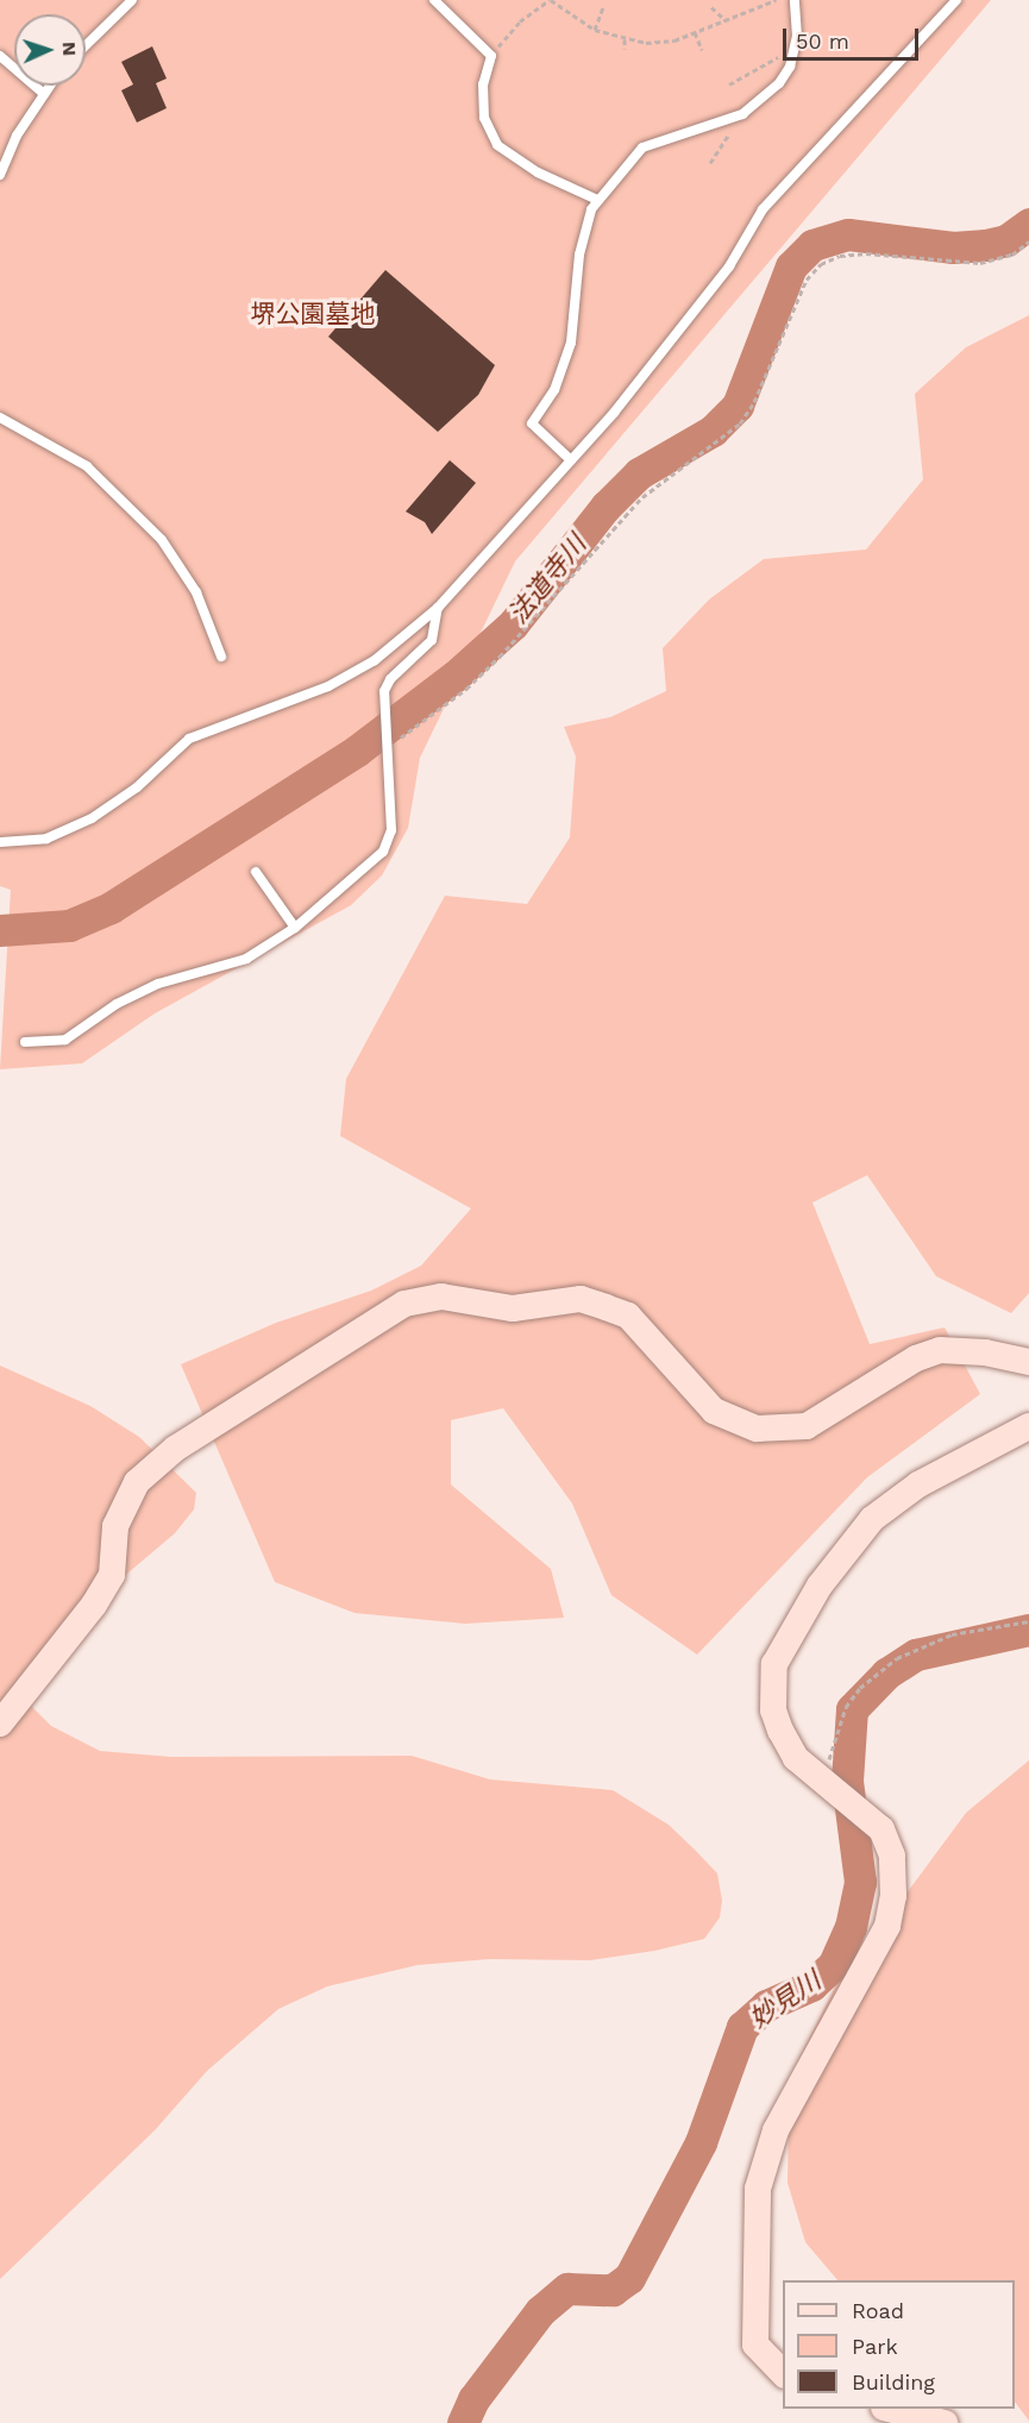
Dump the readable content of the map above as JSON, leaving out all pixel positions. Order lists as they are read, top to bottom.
{
  "water": ["法道寺川", "妙見川"],
  "parks": ["堺公園墓地"],
  "legend": ["Road", "Park", "Building"],
  "scale_bar": "50 m",
  "north": "right"
}
